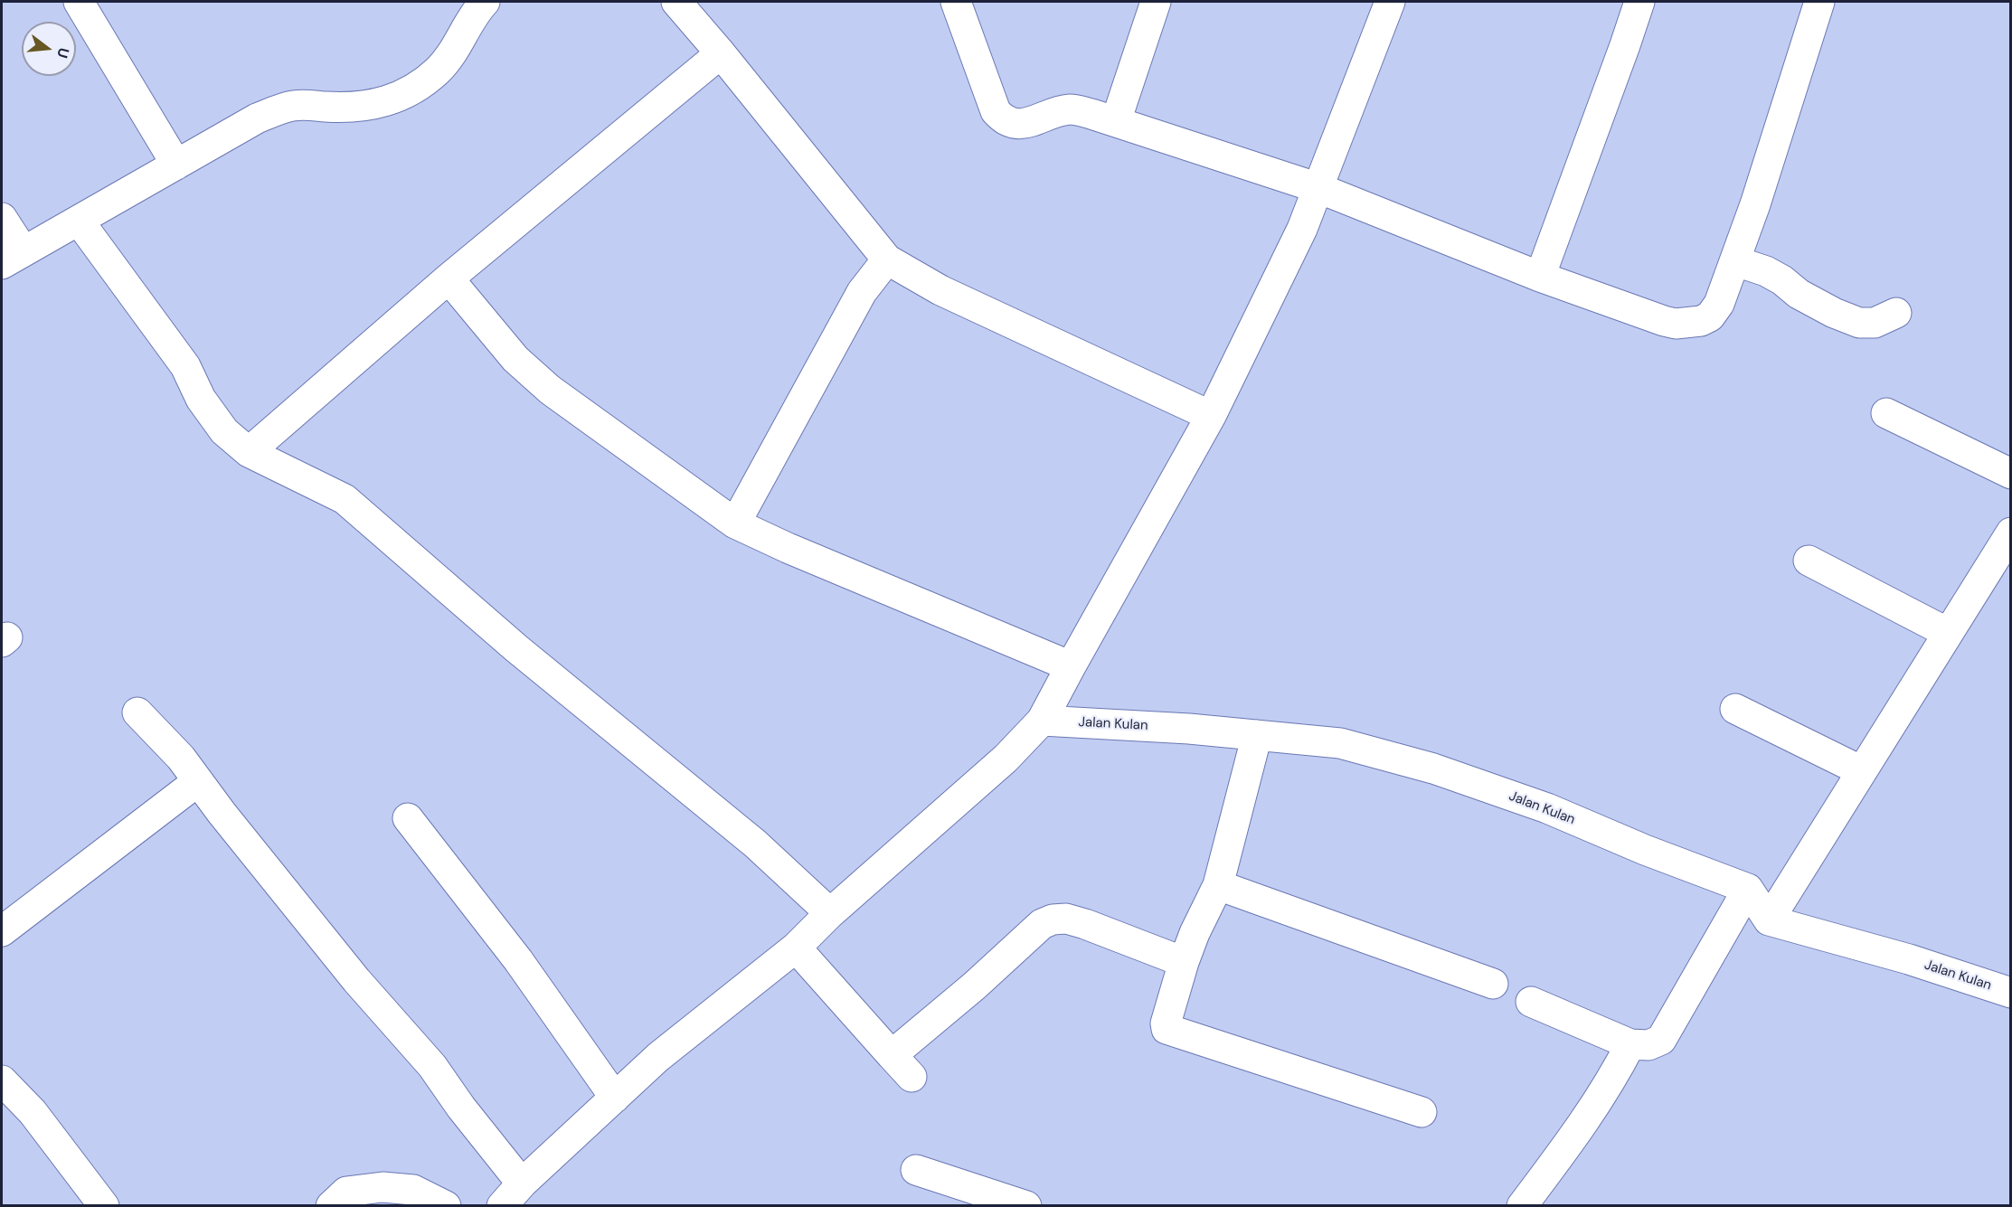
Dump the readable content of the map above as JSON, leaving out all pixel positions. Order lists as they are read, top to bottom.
{
  "streets": {
    "street": ["Jalan Kulan"]
  },
  "north": "right"
}
